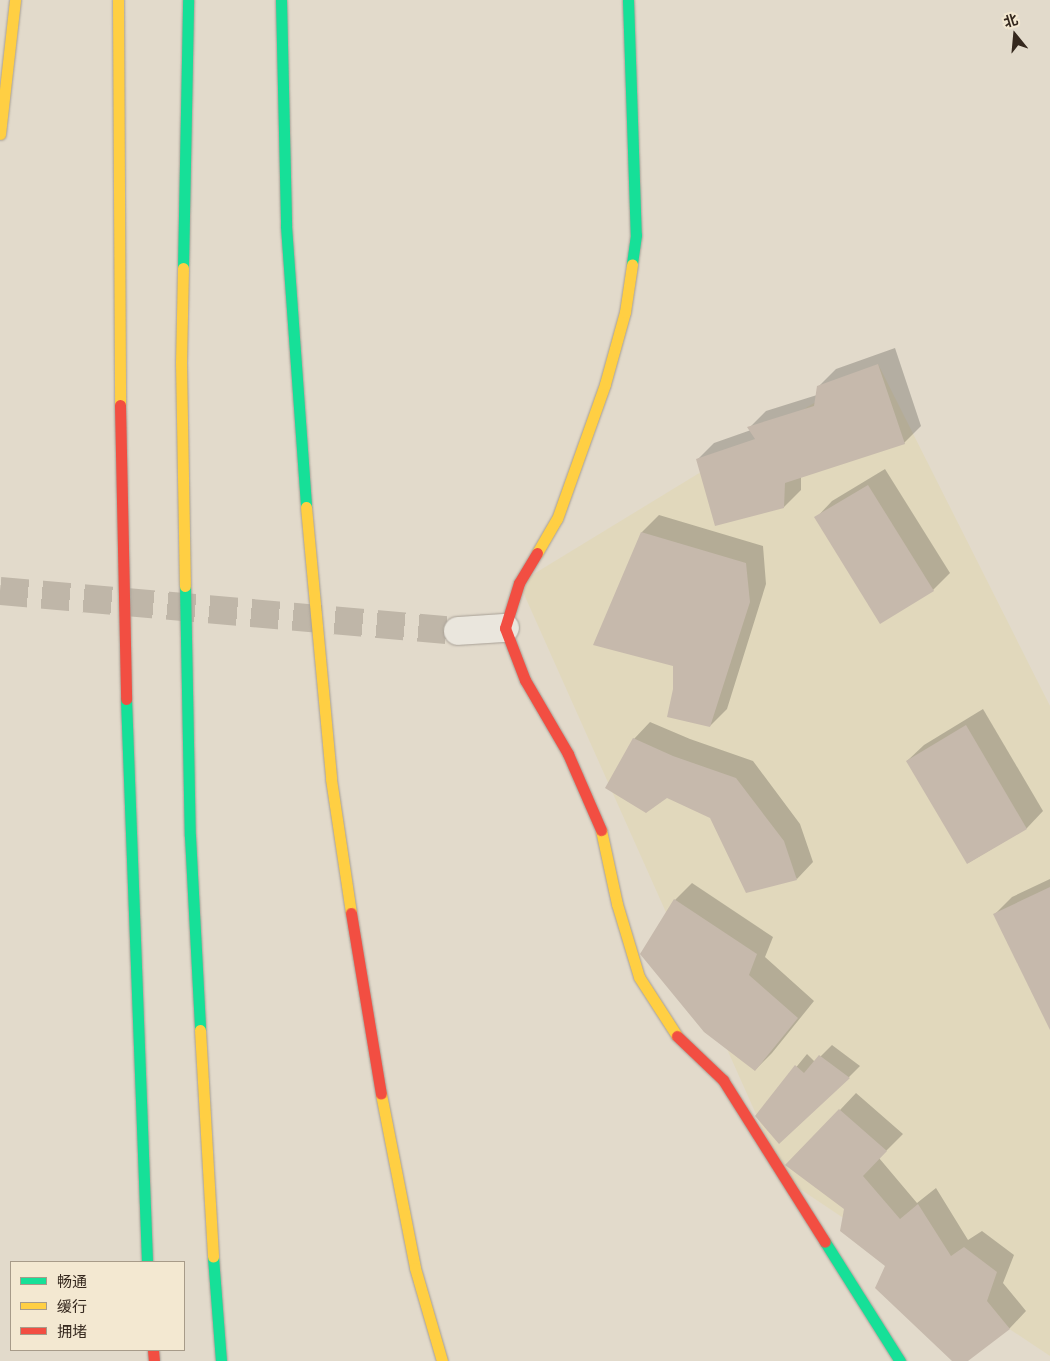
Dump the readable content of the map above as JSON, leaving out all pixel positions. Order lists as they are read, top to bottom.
{
  "legend": ["畅通", "缓行", "拥堵"],
  "north": "top"
}
